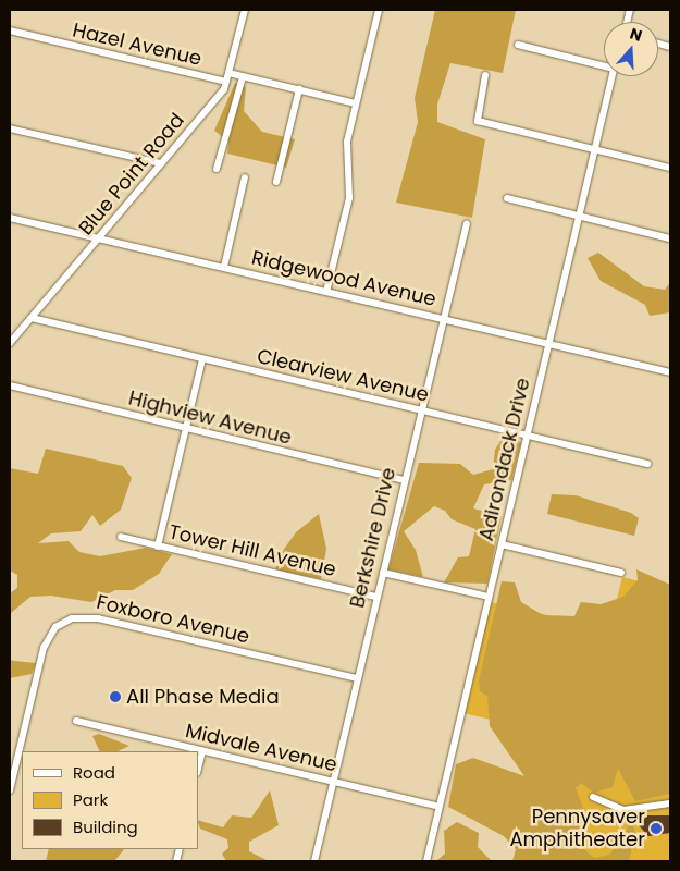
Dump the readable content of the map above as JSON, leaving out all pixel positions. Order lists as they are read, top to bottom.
{
  "streets": {
    "street": [
      "Hazel Avenue",
      "Blue Point Road",
      "Ridgewood Avenue",
      "Clearview Avenue",
      "Highview Avenue",
      "Adirondack Drive",
      "Berkshire Drive",
      "Tower Hill Avenue",
      "Foxboro Avenue",
      "Midvale Avenue"
    ]
  },
  "crossings": [
    ["Hazel Avenue", "Blue Point Road"],
    ["Blue Point Road", "Ridgewood Avenue"],
    ["Blue Point Road", "Clearview Avenue"],
    ["Ridgewood Avenue", "Adirondack Drive"],
    ["Ridgewood Avenue", "Berkshire Drive"],
    ["Clearview Avenue", "Adirondack Drive"],
    ["Clearview Avenue", "Berkshire Drive"],
    ["Highview Avenue", "Berkshire Drive"],
    ["Adirondack Drive", "Midvale Avenue"],
    ["Berkshire Drive", "Tower Hill Avenue"],
    ["Berkshire Drive", "Foxboro Avenue"],
    ["Berkshire Drive", "Midvale Avenue"]
  ],
  "places": ["All Phase Media", "Pennysaver Amphitheater"],
  "legend": ["Road", "Park", "Building"],
  "north": "top"
}
